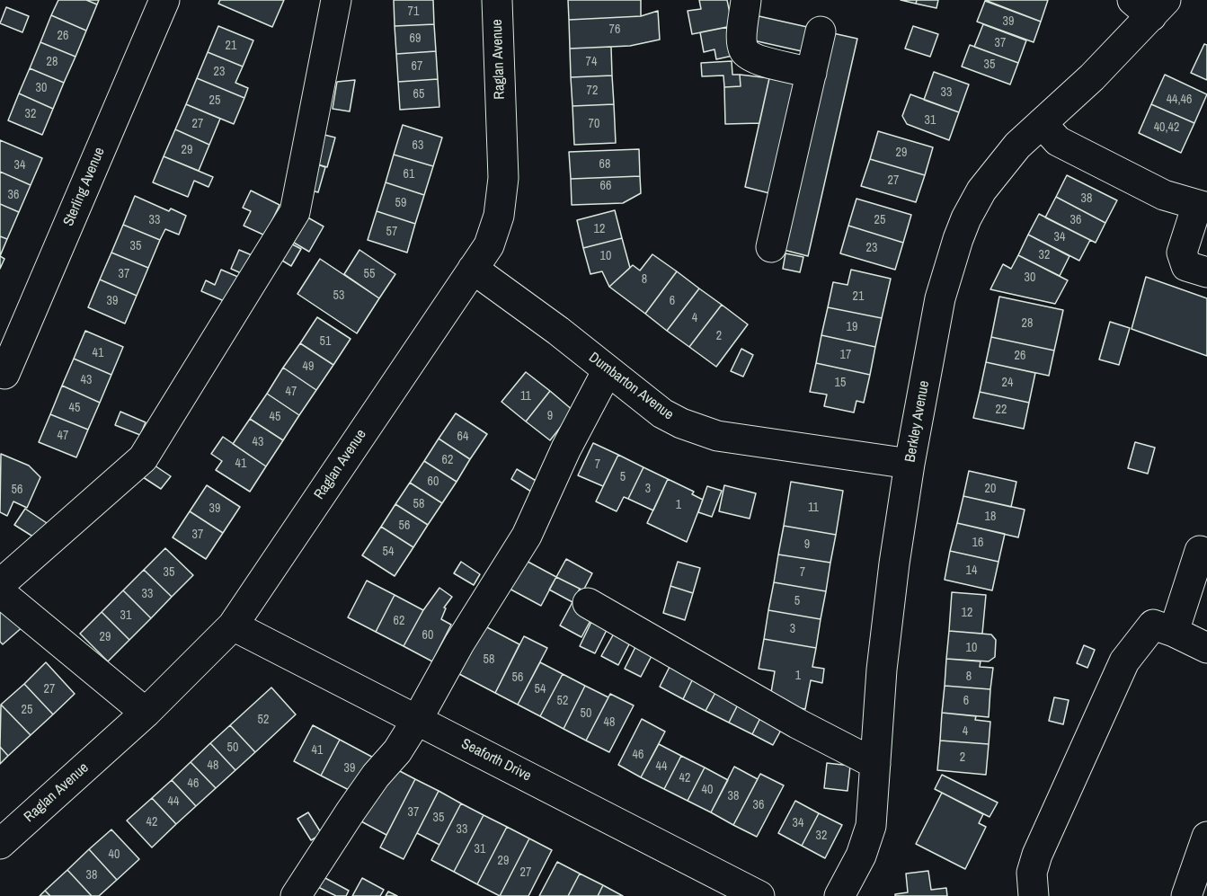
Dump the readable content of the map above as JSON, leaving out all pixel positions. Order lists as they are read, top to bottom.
{
  "streets": {
    "street": [
      "Raglan Avenue",
      "Sterling Avenue",
      "Dumbarton Avenue",
      "Berkley Avenue",
      "Seaforth Drive"
    ]
  },
  "crossings": [
    ["Raglan Avenue", "Dumbarton Avenue"],
    ["Raglan Avenue", "Seaforth Drive"],
    ["Dumbarton Avenue", "Berkley Avenue"]
  ],
  "house_numbers": [
    "71",
    "39",
    "76",
    "26",
    "69",
    "37",
    "21",
    "28",
    "74",
    "35",
    "67",
    "23",
    "30",
    "72",
    "33",
    "65",
    "44,46",
    "25",
    "32",
    "31",
    "27",
    "70",
    "40,42",
    "63",
    "29",
    "29",
    "68",
    "34",
    "61",
    "27",
    "66",
    "36",
    "38",
    "59",
    "33",
    "25",
    "36",
    "12",
    "57",
    "34",
    "35",
    "23",
    "32",
    "10",
    "37",
    "55",
    "30",
    "8",
    "53",
    "21",
    "39",
    "6",
    "4",
    "28",
    "19",
    "2",
    "51",
    "41",
    "17",
    "26",
    "49",
    "43",
    "15",
    "24",
    "47",
    "11",
    "45",
    "22",
    "9",
    "45",
    "47",
    "64",
    "43",
    "62",
    "41",
    "7",
    "5",
    "60",
    "3",
    "20",
    "56",
    "58",
    "1",
    "11",
    "39",
    "18",
    "56",
    "37",
    "16",
    "9",
    "54",
    "14",
    "35",
    "7",
    "33",
    "5",
    "12",
    "31",
    "62",
    "3",
    "60",
    "29",
    "10",
    "58",
    "1",
    "8",
    "56",
    "27",
    "54",
    "52",
    "6",
    "25",
    "50",
    "52",
    "48",
    "4",
    "50",
    "41",
    "46",
    "2",
    "48",
    "44",
    "39",
    "42",
    "46",
    "40",
    "38",
    "44",
    "36",
    "37",
    "35",
    "42",
    "34",
    "33",
    "32",
    "31",
    "40",
    "29",
    "27",
    "38"
  ]
}
